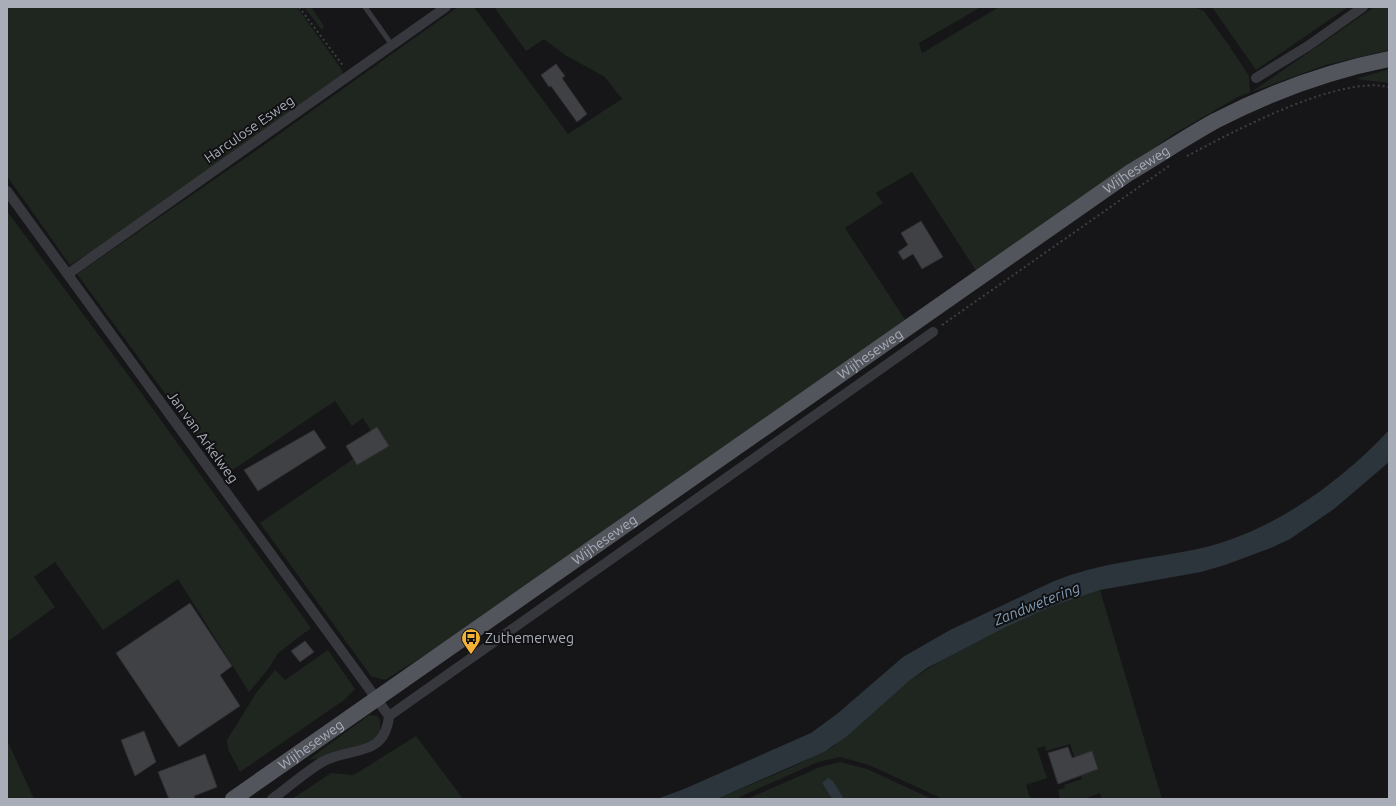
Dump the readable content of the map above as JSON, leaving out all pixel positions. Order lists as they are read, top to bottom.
{
  "streets": {
    "main road": ["Wijheseweg"],
    "street": ["Harculose Esweg", "Jan van Arkelweg"]
  },
  "crossings": [
    ["Harculose Esweg", "Jan van Arkelweg"],
    ["Wijheseweg", "Jan van Arkelweg"]
  ],
  "water": ["Zandwetering"],
  "places": {
    "bus stop": ["Zuthemerweg"]
  }
}
